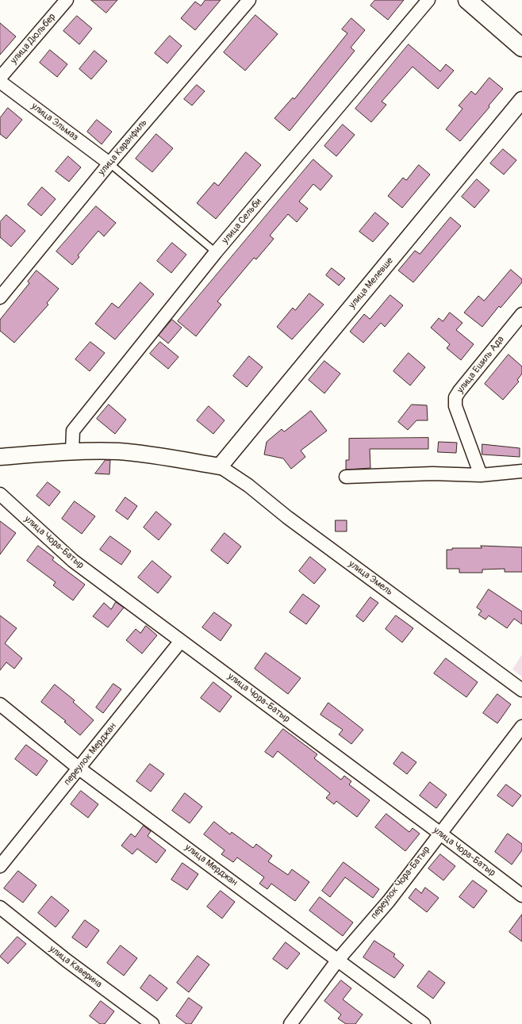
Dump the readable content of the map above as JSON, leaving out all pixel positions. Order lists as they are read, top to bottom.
{
  "streets": {
    "street": [
      "улица Дюльбер",
      "улица Эльмаз",
      "улица Каранфиль",
      "улица Сельби",
      "улица Мелевше",
      "улица Ешиль Ада",
      "улица Чора-Батыр",
      "улица Эмель",
      "переулок Мерджан",
      "улица Мерджан",
      "переулок Чора-Батыр",
      "улица Каверина"
    ]
  },
  "crossings": [
    ["улица Эльмаз", "улица Каранфиль"],
    ["улица Мелевше", "улица Эмель"],
    ["улица Чора-Батыр", "переулок Мерджан"],
    ["улица Чора-Батыр", "переулок Чора-Батыр"],
    ["переулок Мерджан", "улица Мерджан"],
    ["улица Мерджан", "переулок Чора-Батыр"]
  ]
}
